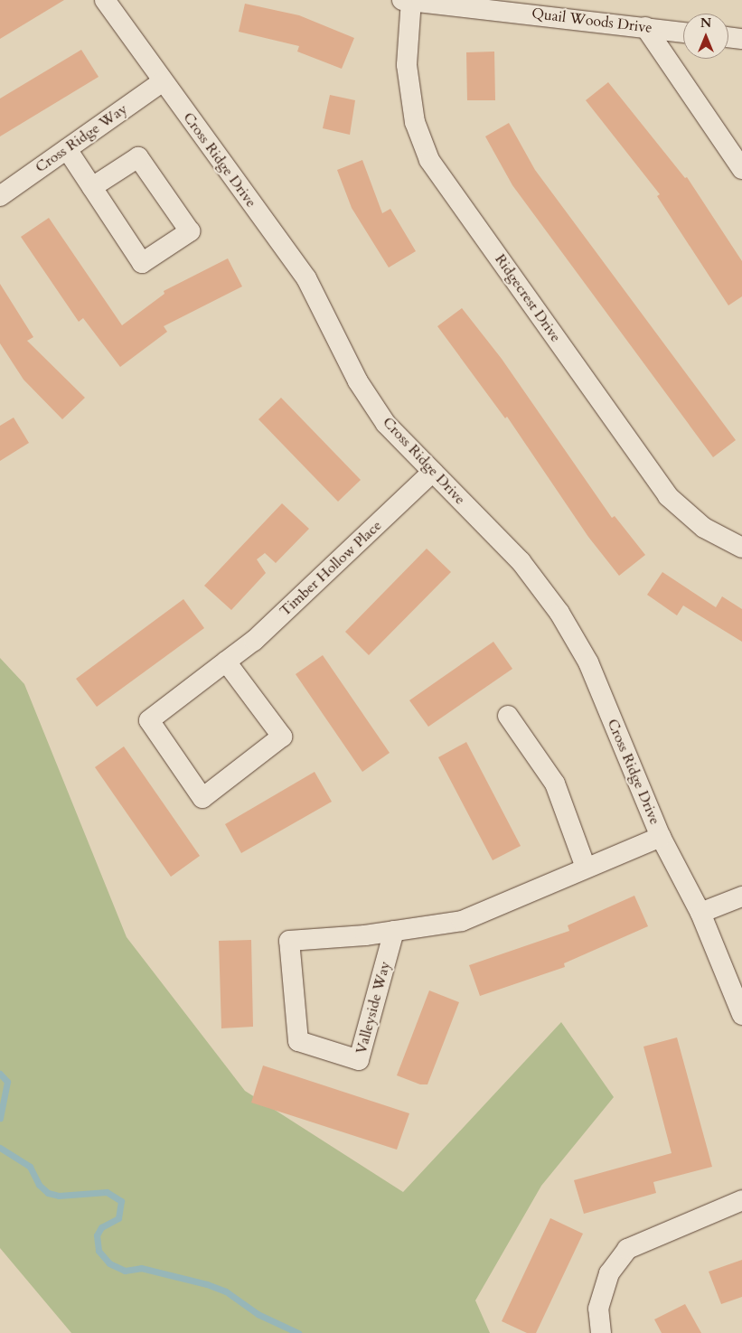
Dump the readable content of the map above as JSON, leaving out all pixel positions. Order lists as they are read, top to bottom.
{
  "streets": {
    "street": [
      "Quail Woods Drive",
      "Cross Ridge Way",
      "Cross Ridge Drive",
      "Ridgecrest Drive",
      "Timber Hollow Place",
      "Valleyside Way"
    ]
  },
  "crossings": [
    ["Quail Woods Drive", "Ridgecrest Drive"],
    ["Cross Ridge Way", "Cross Ridge Drive"],
    ["Cross Ridge Drive", "Timber Hollow Place"],
    ["Cross Ridge Drive", "Valleyside Way"]
  ],
  "north": "top"
}
